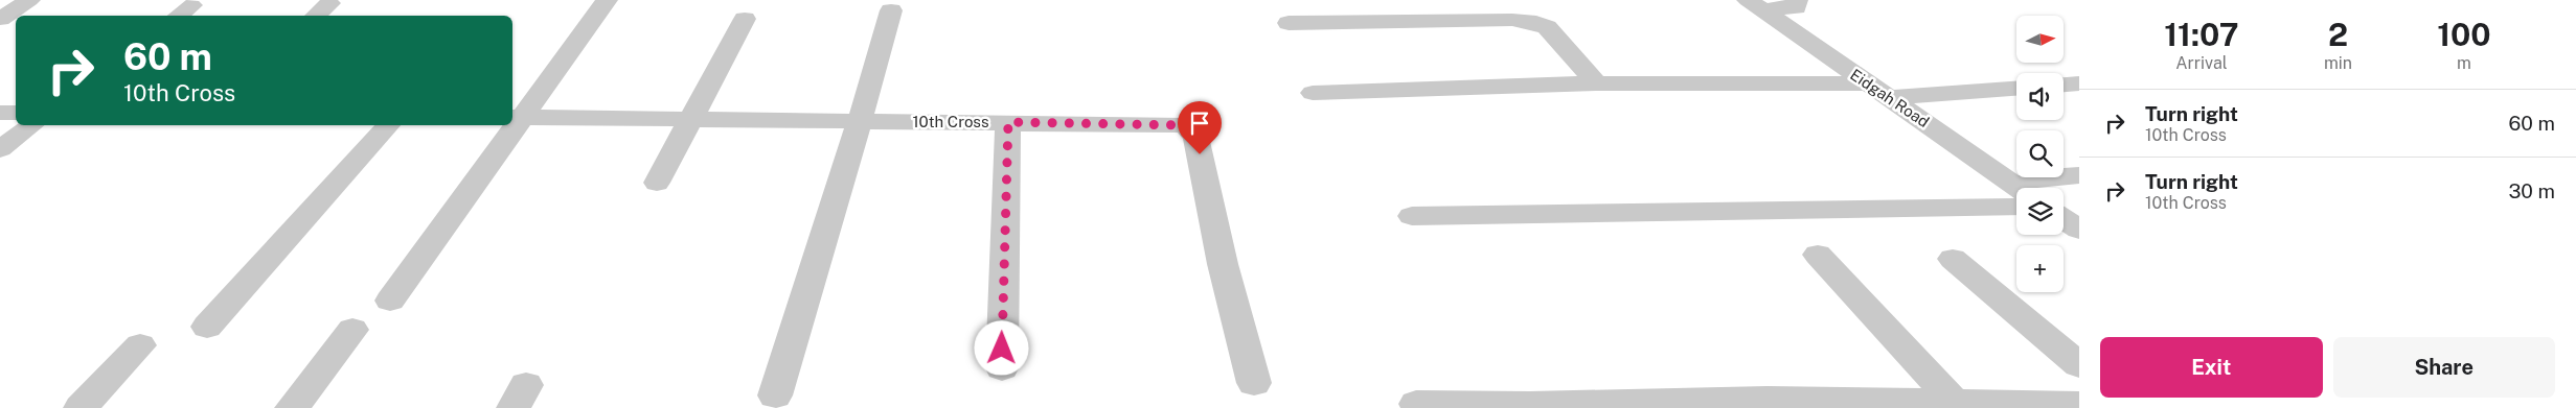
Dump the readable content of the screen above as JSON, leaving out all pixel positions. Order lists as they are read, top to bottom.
{
  "streets": {
    "street": ["Eidgah Road", "10th Cross"]
  },
  "north": "right",
  "page": {
    "eta": [
      "11:07",
      "Arrival",
      "2",
      "min",
      "100",
      "m"
    ],
    "map_buttons": "+",
    "turn": ["60 m", "10th Cross"],
    "list": [
      {
        "name": "Turn right",
        "note": "10th Cross",
        "value": "60 m"
      },
      {
        "name": "Turn right",
        "note": "10th Cross",
        "value": "30 m"
      }
    ],
    "buttons": ["Exit", "Share"]
  }
}
